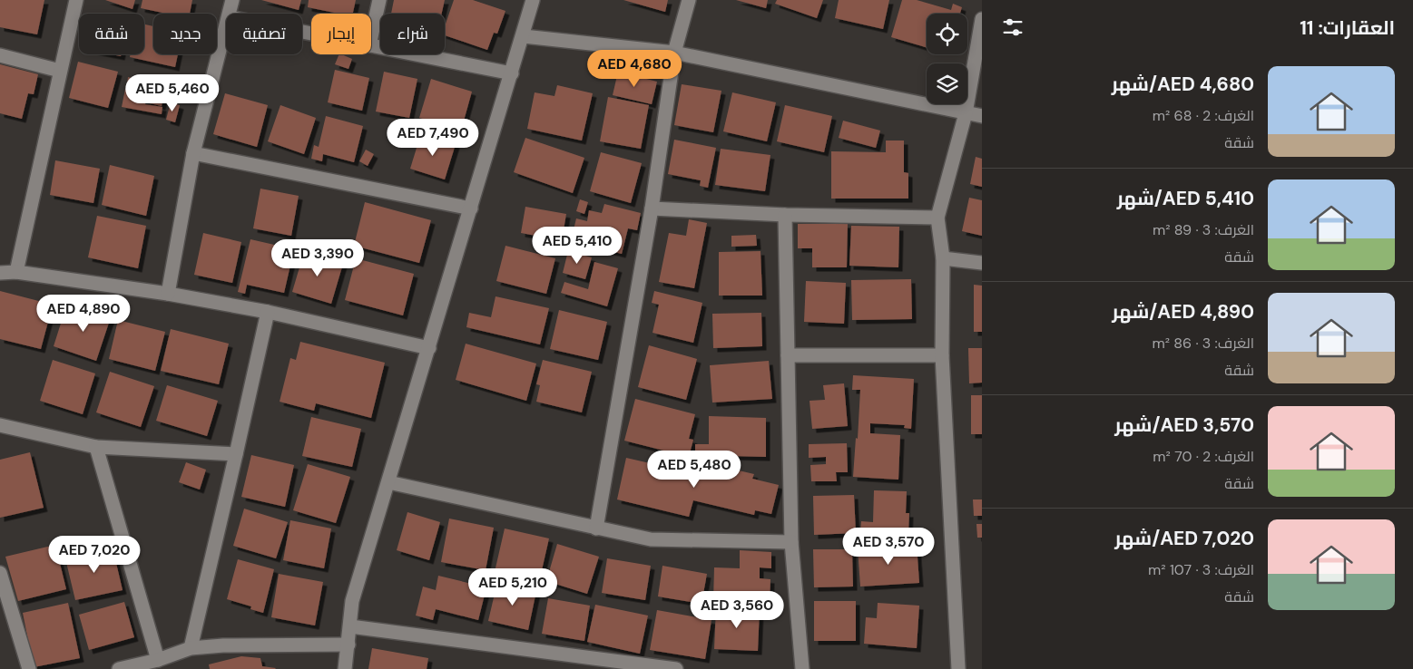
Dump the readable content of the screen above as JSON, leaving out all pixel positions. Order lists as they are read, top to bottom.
{
  "page": {
    "heading": "العقارات: 11",
    "chip": [
      "شراء",
      "إيجار",
      "تصفية",
      "جديد",
      "شقة"
    ],
    "price": [
      "AED 4,680",
      "AED 5,460",
      "AED 7,490",
      "AED 5,410",
      "AED 3,390",
      "AED 4,890",
      "AED 5,480",
      "AED 3,570",
      "AED 7,020",
      "AED 5,210",
      "AED 3,560"
    ],
    "list": [
      {
        "name": "AED 4,680/شهر",
        "note": "الغرف: 2 · 68 m² · شقة"
      },
      {
        "name": "AED 5,410/شهر",
        "note": "الغرف: 3 · 89 m² · شقة"
      },
      {
        "name": "AED 4,890/شهر",
        "note": "الغرف: 3 · 86 m² · شقة"
      },
      {
        "name": "AED 3,570/شهر",
        "note": "الغرف: 2 · 70 m² · شقة"
      },
      {
        "name": "AED 7,020/شهر",
        "note": "الغرف: 3 · 107 m² · شقة"
      }
    ]
  }
}
